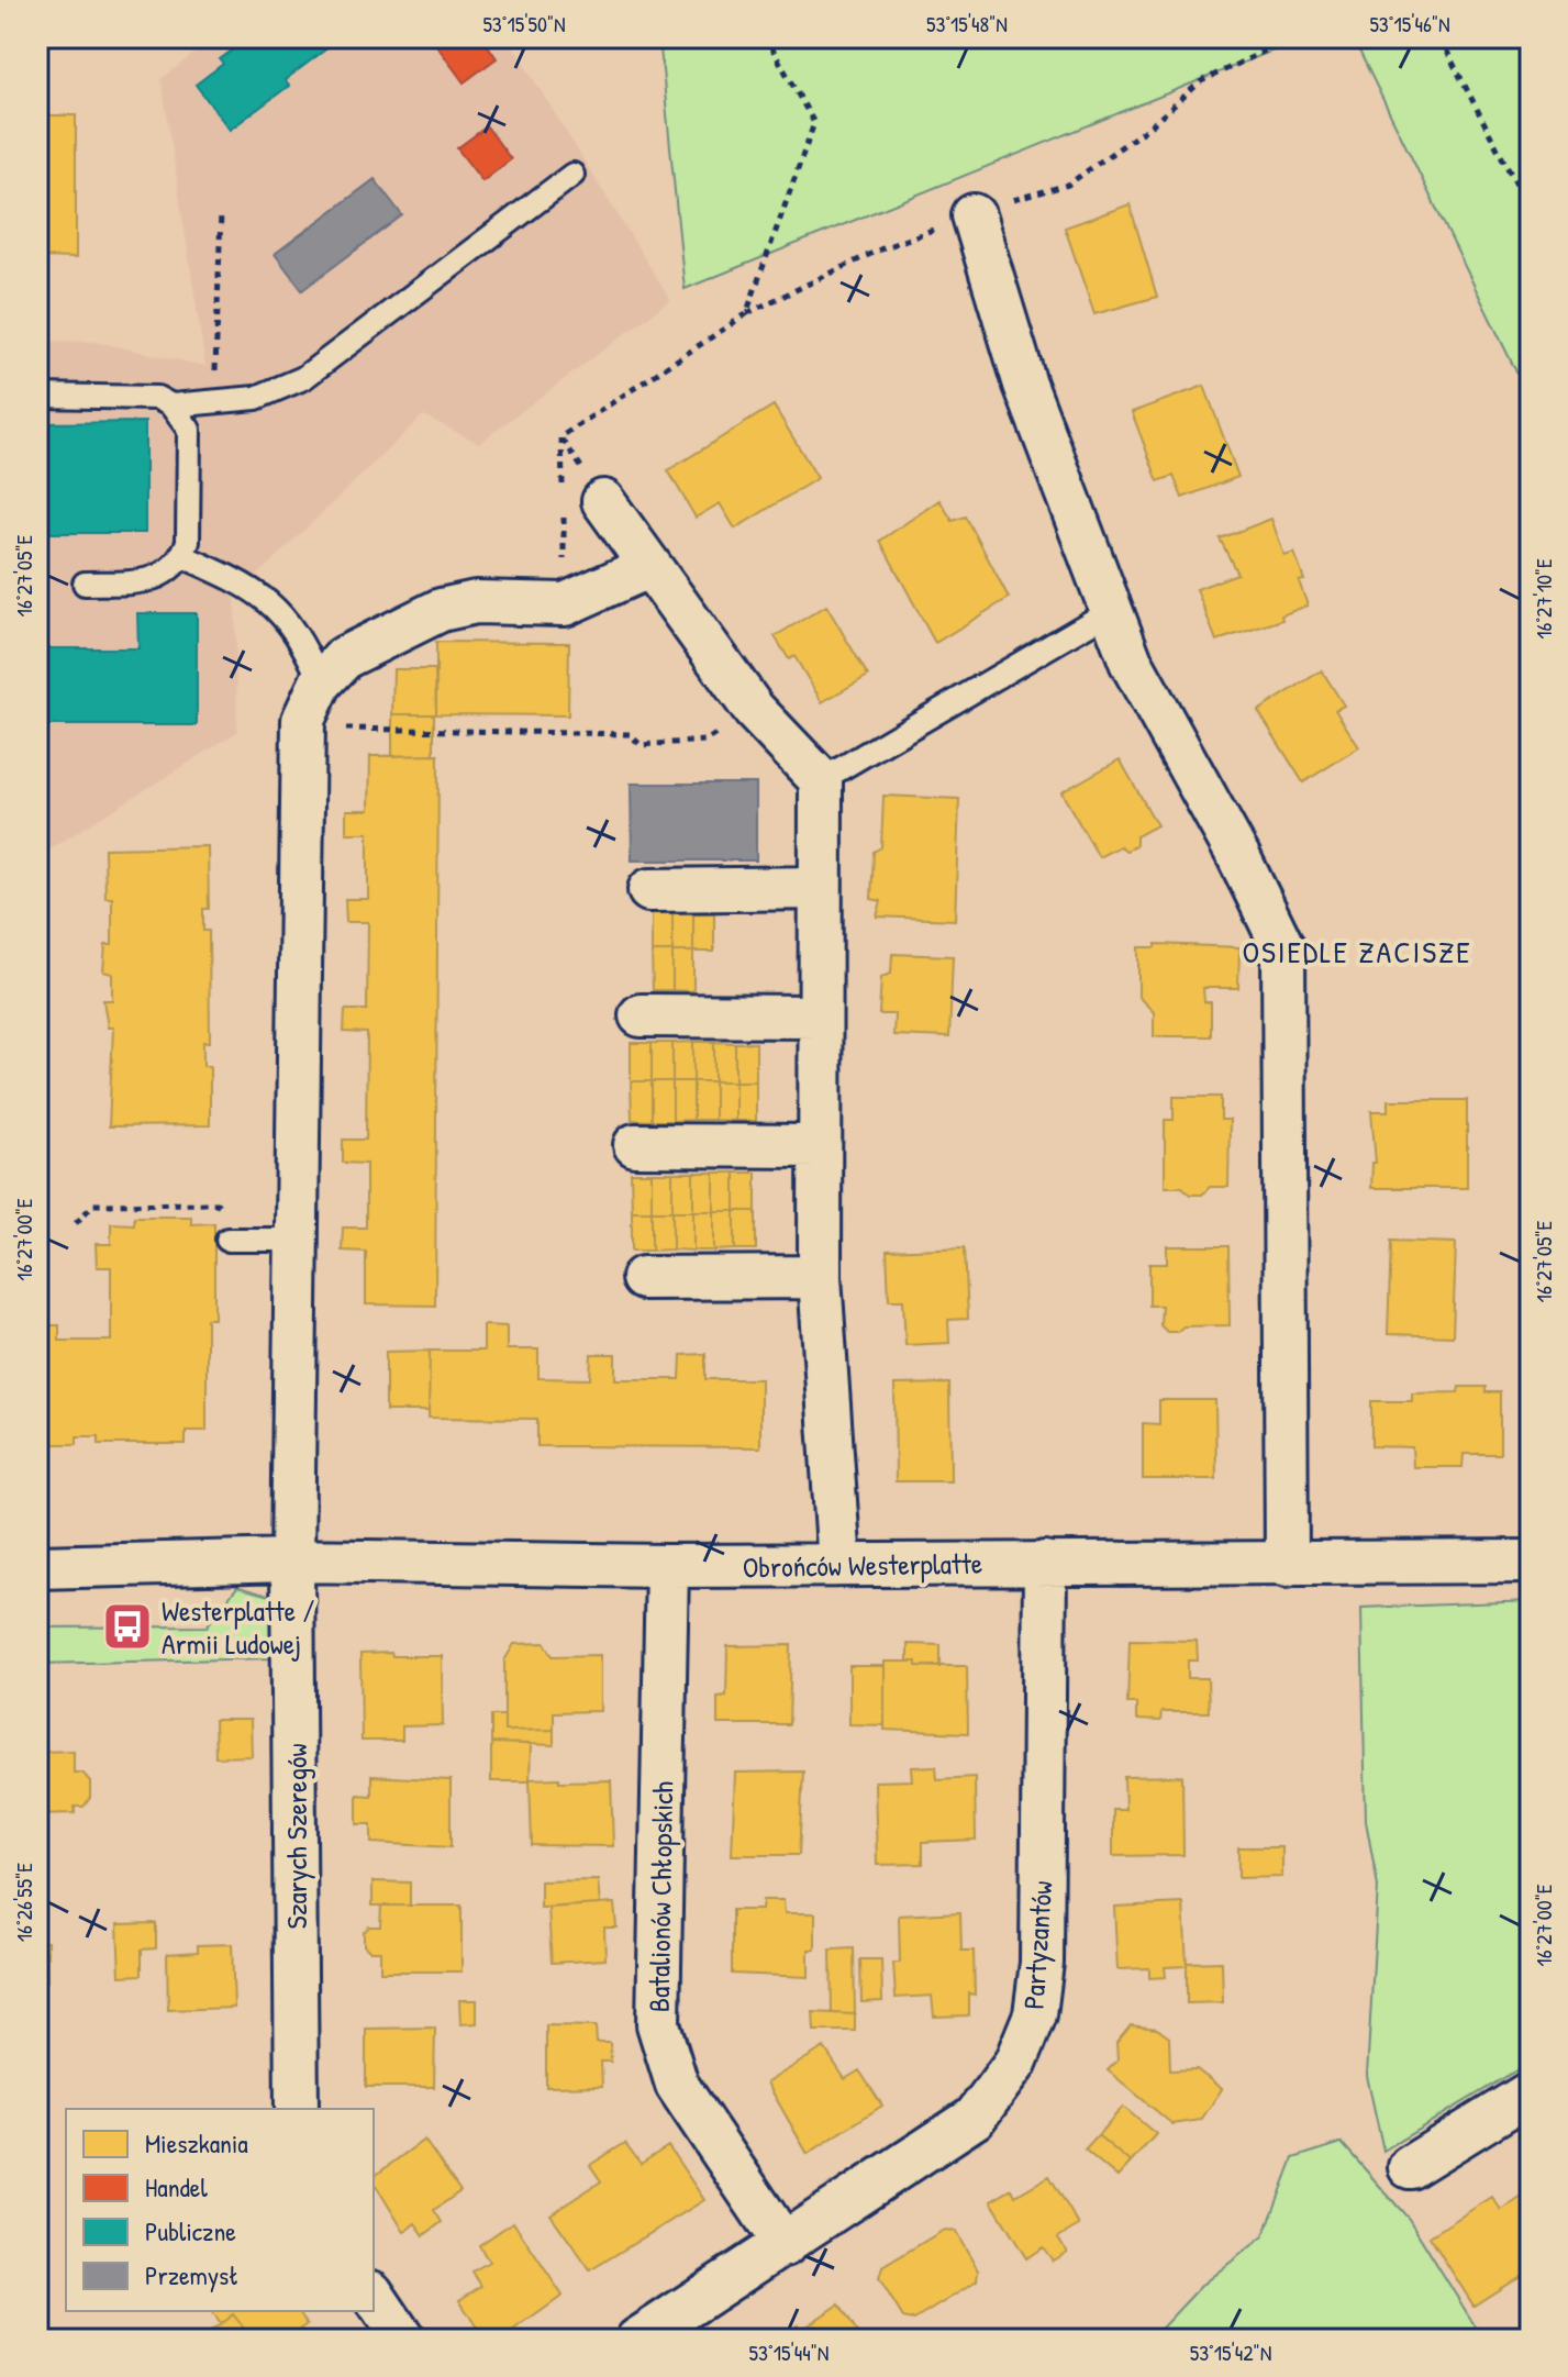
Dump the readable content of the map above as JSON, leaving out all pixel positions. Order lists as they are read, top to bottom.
{
  "streets": {
    "street": [
      "Obrońców Westerplatte",
      "Szarych Szeregów",
      "Batalionów Chłopskich",
      "Partyzantów"
    ]
  },
  "crossings": [
    ["Obrońców Westerplatte", "Szarych Szeregów"],
    ["Obrońców Westerplatte", "Batalionów Chłopskich"],
    ["Obrońców Westerplatte", "Partyzantów"],
    ["Batalionów Chłopskich", "Partyzantów"]
  ],
  "districts": ["OSIEDLE ZACISZE"],
  "places": {
    "bus stop": ["Westerplatte / Armii Ludowej"]
  },
  "legend": [
    "Mieszkania",
    "Handel",
    "Publiczne",
    "Przemysł"
  ],
  "coordinates": [
    "53°15'50\"N",
    "53°15'48\"N",
    "53°15'46\"N",
    "16°27'05\"E",
    "16°27'10\"E",
    "16°27'00\"E",
    "16°26'55\"E",
    "53°15'44\"N",
    "53°15'42\"N"
  ]
}
